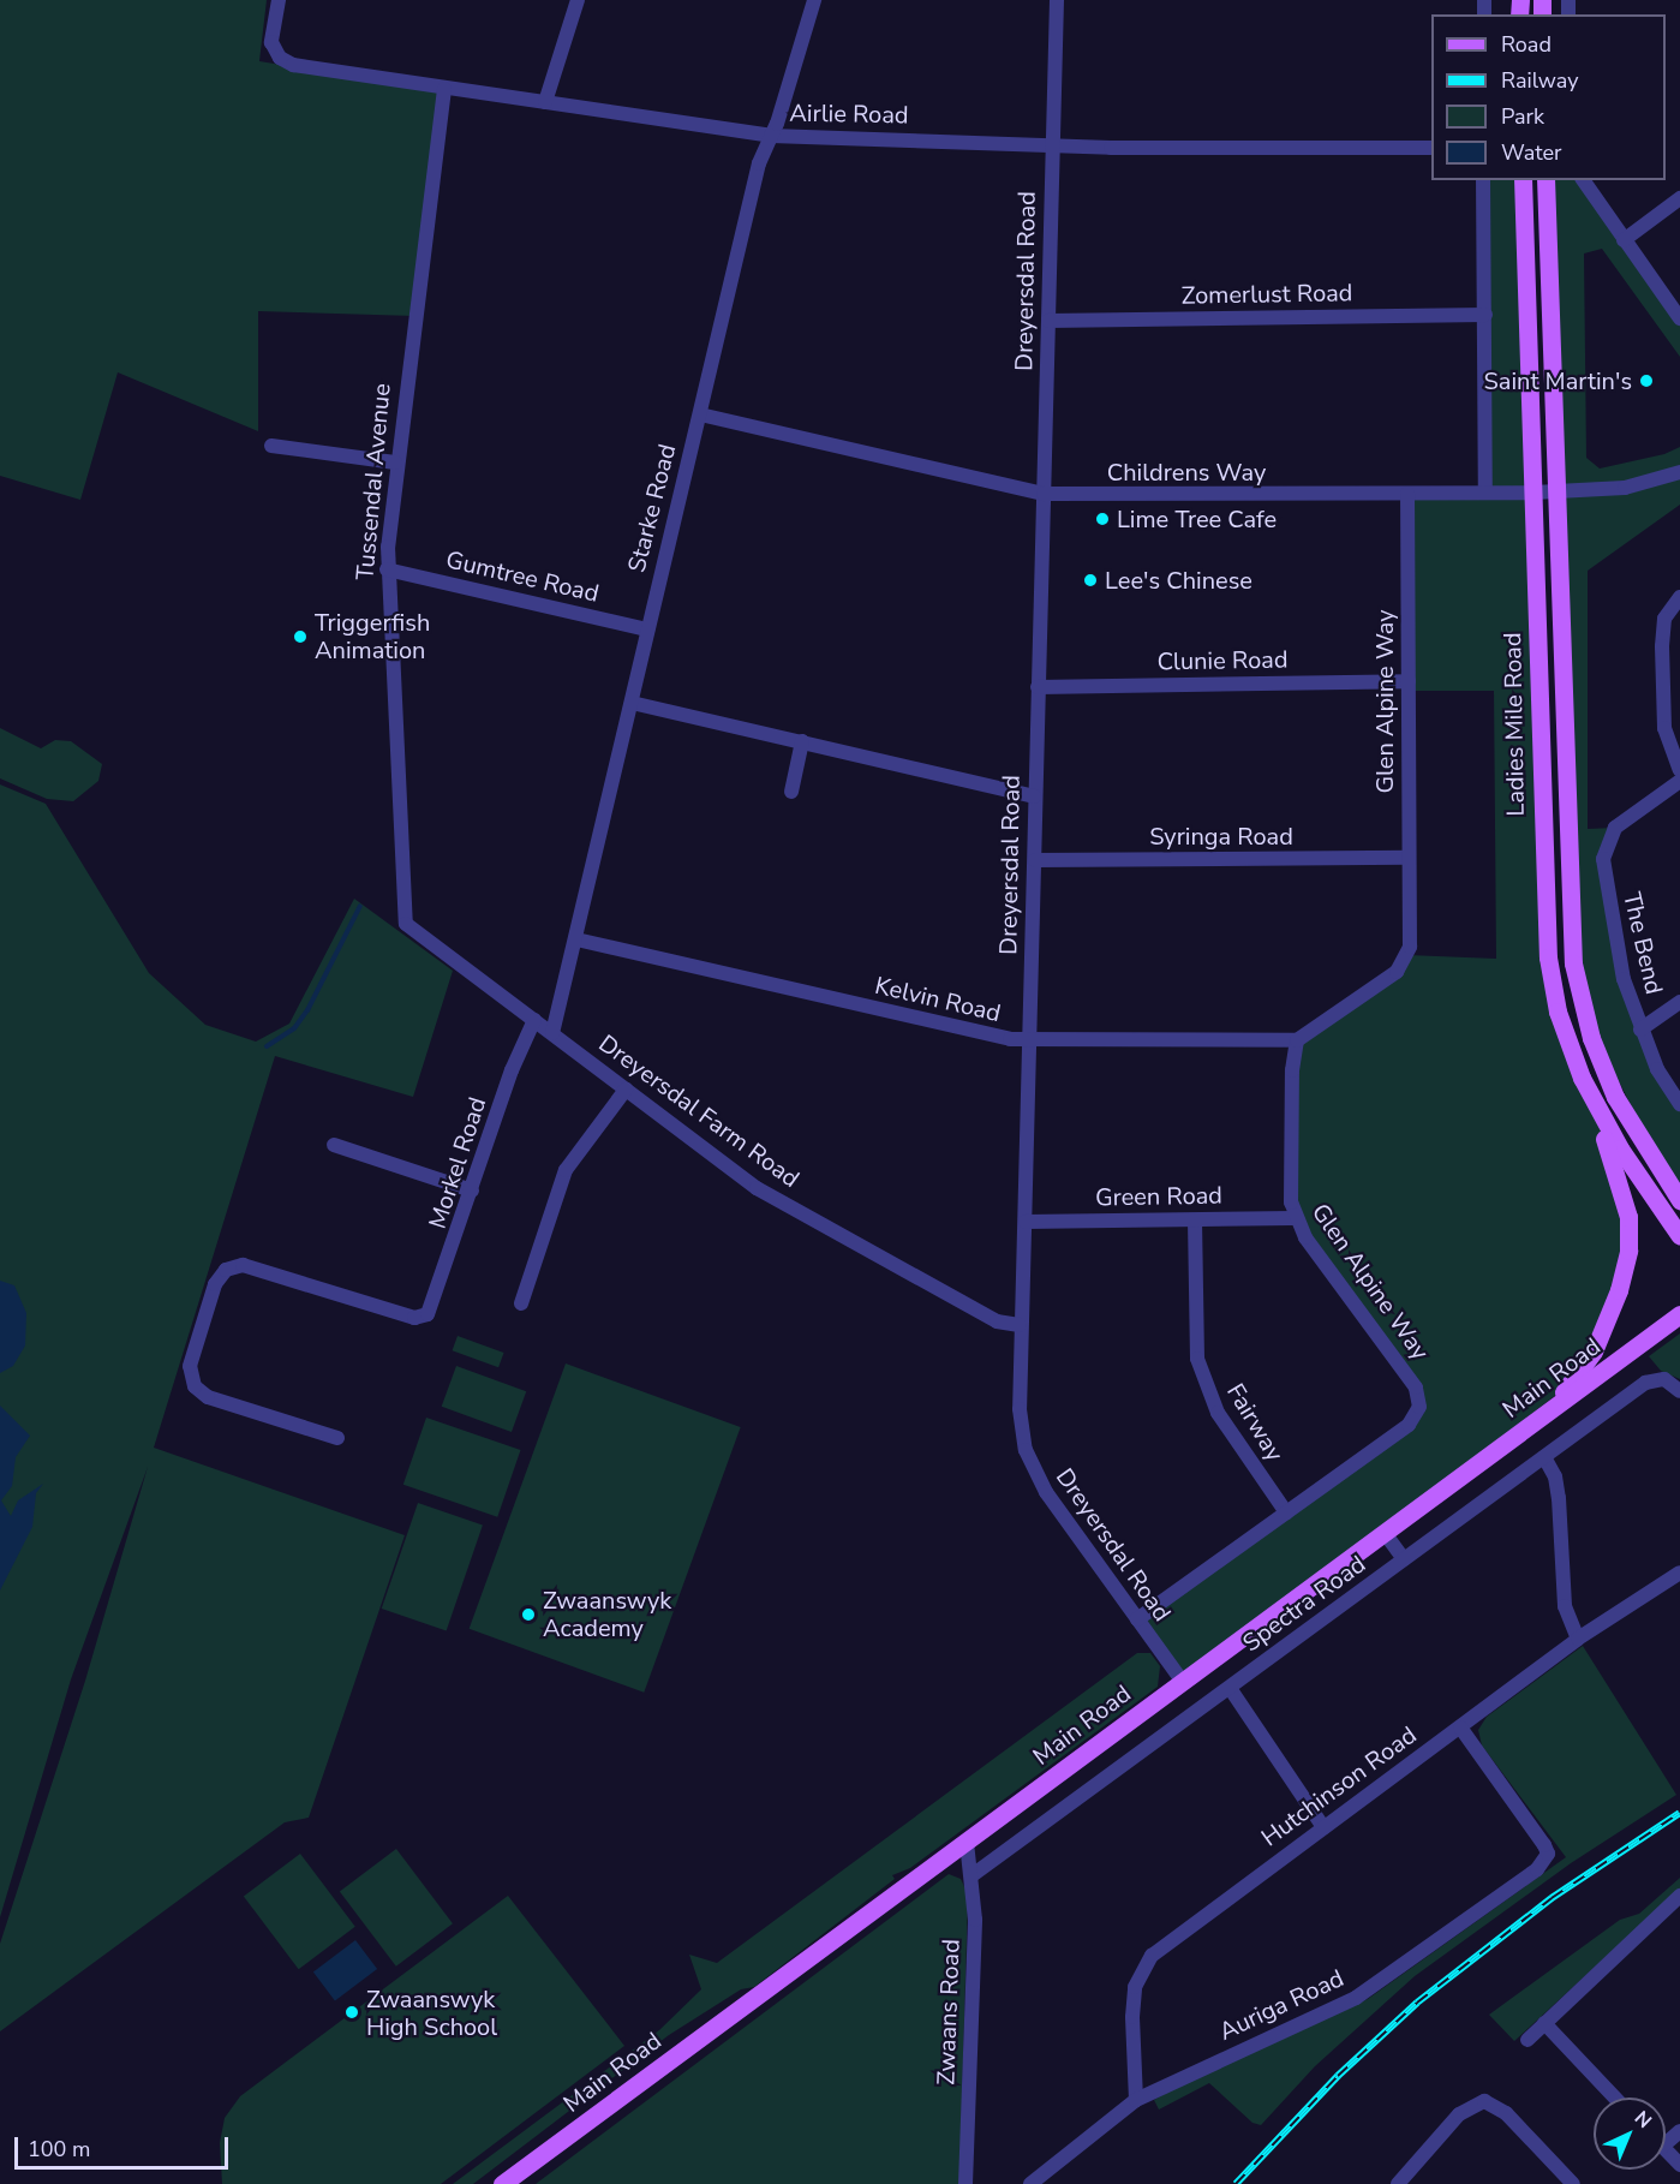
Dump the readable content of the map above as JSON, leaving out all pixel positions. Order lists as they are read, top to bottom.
{
  "streets": {
    "main road": ["Ladies Mile Road", "Main Road"],
    "street": [
      "Airlie Road",
      "Dreyersdal Road",
      "Zomerlust Road",
      "Childrens Way",
      "Tussendal Avenue",
      "Starke Road",
      "Gumtree Road",
      "Clunie Road",
      "Glen Alpine Way",
      "Syringa Road",
      "The Bend",
      "Kelvin Road",
      "Dreyersdal Farm Road",
      "Morkel Road",
      "Green Road",
      "Fairway",
      "Spectra Road",
      "Hutchinson Road",
      "Auriga Road",
      "Zwaans Road"
    ]
  },
  "crossings": [
    ["Airlie Road", "Dreyersdal Road"],
    ["Airlie Road", "Tussendal Avenue"],
    ["Airlie Road", "Starke Road"],
    ["Dreyersdal Road", "Zomerlust Road"],
    ["Dreyersdal Road", "Childrens Way"],
    ["Dreyersdal Road", "Clunie Road"],
    ["Dreyersdal Road", "Glen Alpine Way"],
    ["Dreyersdal Road", "Syringa Road"],
    ["Dreyersdal Road", "Kelvin Road"],
    ["Dreyersdal Road", "Dreyersdal Farm Road"],
    ["Dreyersdal Road", "Green Road"],
    ["Dreyersdal Road", "Main Road"],
    ["Childrens Way", "Starke Road"],
    ["Childrens Way", "Glen Alpine Way"],
    ["Childrens Way", "Ladies Mile Road"],
    ["Tussendal Avenue", "Gumtree Road"],
    ["Tussendal Avenue", "Dreyersdal Farm Road"],
    ["Starke Road", "Gumtree Road"],
    ["Starke Road", "Kelvin Road"],
    ["Starke Road", "Dreyersdal Farm Road"],
    ["Clunie Road", "Glen Alpine Way"],
    ["Glen Alpine Way", "Syringa Road"],
    ["Glen Alpine Way", "Kelvin Road"],
    ["Glen Alpine Way", "Green Road"],
    ["Glen Alpine Way", "Fairway"],
    ["Dreyersdal Farm Road", "Morkel Road"],
    ["Green Road", "Fairway"],
    ["Main Road", "Zwaans Road"],
    ["Spectra Road", "Zwaans Road"],
    ["Hutchinson Road", "Auriga Road"]
  ],
  "places": [
    "Saint Martin's",
    "Lime Tree Cafe",
    "Lee's Chinese",
    "Triggerfish Animation",
    "Zwaanswyk Academy",
    "Zwaanswyk High School"
  ],
  "legend": [
    "Road",
    "Railway",
    "Park",
    "Water"
  ],
  "scale_bar": "100 m",
  "north": "top right"
}
